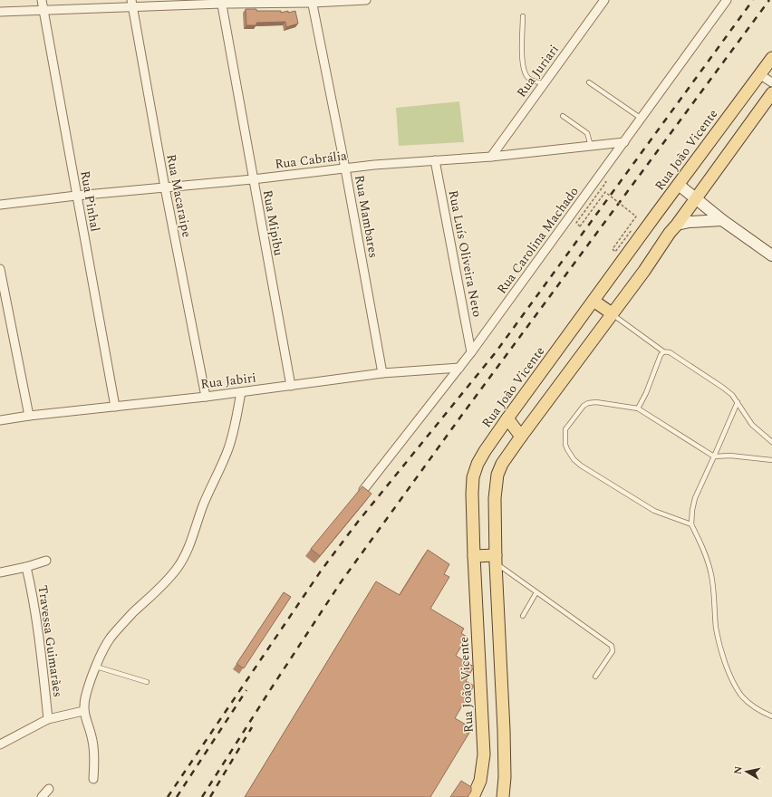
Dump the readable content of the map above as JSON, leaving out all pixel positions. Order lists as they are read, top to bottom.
{
  "streets": {
    "main road": ["Rua João Vicente"],
    "street": [
      "Rua Juriari",
      "Rua Cabrália",
      "Rua Macaraipe",
      "Rua Pinhal",
      "Rua Mambares",
      "Rua Mipibu",
      "Rua Carolina Machado",
      "Rua Luís Oliveira Neto",
      "Rua Jabiri",
      "Travessa Guimarães"
    ]
  },
  "crossings": [
    ["Rua Juriari", "Rua Cabrália"],
    ["Rua Cabrália", "Rua Macaraipe"],
    ["Rua Cabrália", "Rua Pinhal"],
    ["Rua Cabrália", "Rua Mambares"],
    ["Rua Cabrália", "Rua Mipibu"],
    ["Rua Cabrália", "Rua Carolina Machado"],
    ["Rua Cabrália", "Rua Luís Oliveira Neto"],
    ["Rua Macaraipe", "Rua Jabiri"],
    ["Rua Pinhal", "Rua Jabiri"],
    ["Rua Mambares", "Rua Jabiri"],
    ["Rua Mipibu", "Rua Jabiri"],
    ["Rua Carolina Machado", "Rua Luís Oliveira Neto"],
    ["Rua Carolina Machado", "Rua Jabiri"]
  ],
  "north": "left"
}
